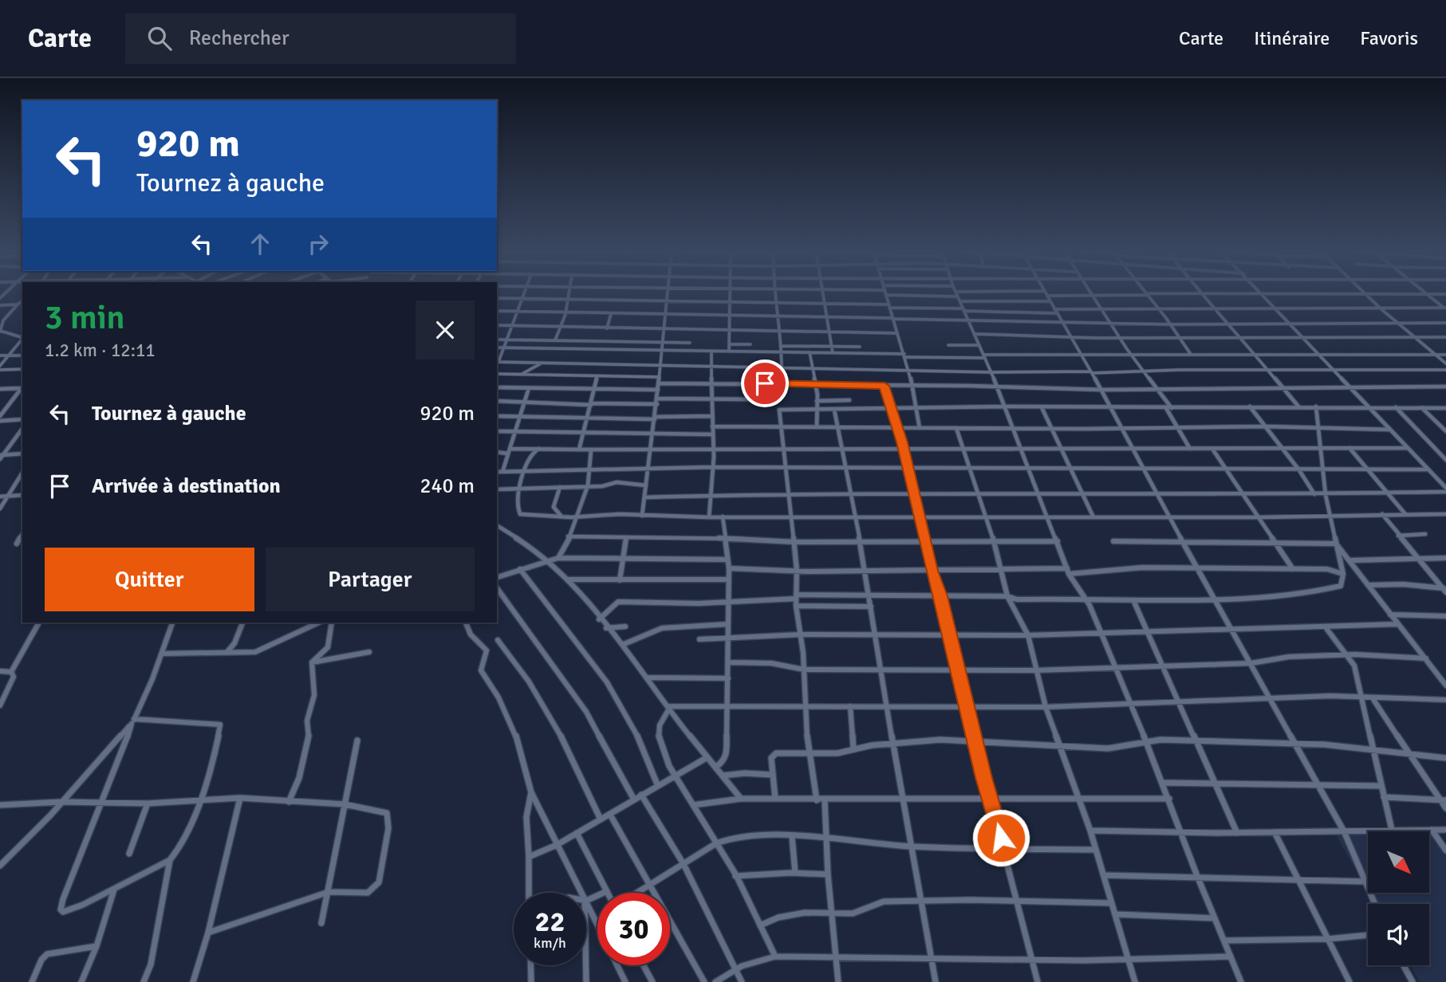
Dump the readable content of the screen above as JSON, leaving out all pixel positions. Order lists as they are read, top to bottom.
{
  "north": "bottom right",
  "page": {
    "header": "Carte",
    "search": "Rechercher",
    "nav": ["Carte", "Itinéraire", "Favoris"],
    "turn": ["920 m", "Tournez à gauche"],
    "heading": ["3 min", "1.2 km · 12:11"],
    "list": [
      {
        "name": "Tournez à gauche",
        "value": "920 m"
      },
      {
        "name": "Arrivée à destination",
        "value": "240 m"
      }
    ],
    "buttons": ["Quitter", "Partager"],
    "speed": "22 km/h",
    "limit": "30"
  }
}
